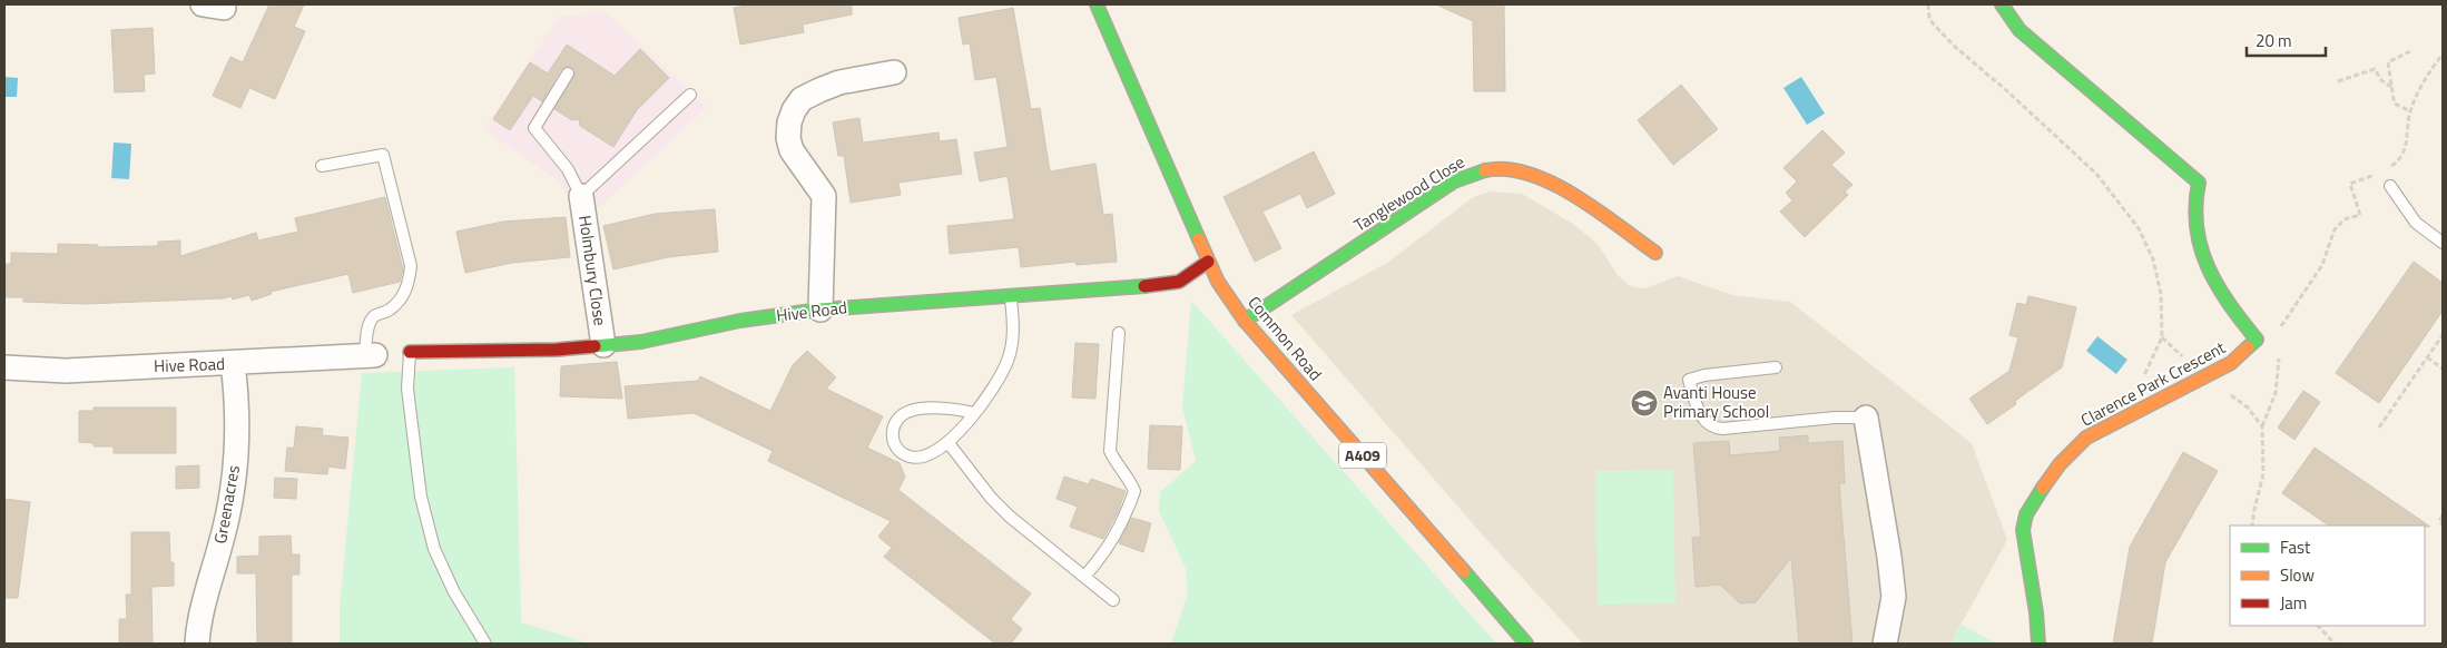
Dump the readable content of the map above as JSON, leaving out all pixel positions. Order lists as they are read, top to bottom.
{
  "streets": {
    "street": [
      "Tanglewood Close",
      "Holmbury Close",
      "Hive Road",
      "Common Road",
      "Clarence Park Crescent",
      "A409",
      "Greenacres"
    ]
  },
  "crossings": [
    ["Tanglewood Close", "Common Road"],
    ["Holmbury Close", "Hive Road"],
    ["Hive Road", "Common Road"],
    ["Hive Road", "Greenacres"]
  ],
  "places": {
    "school or university": ["Avanti House Primary School"]
  },
  "legend": ["Fast", "Slow", "Jam"],
  "scale_bar": "20 m"
}
